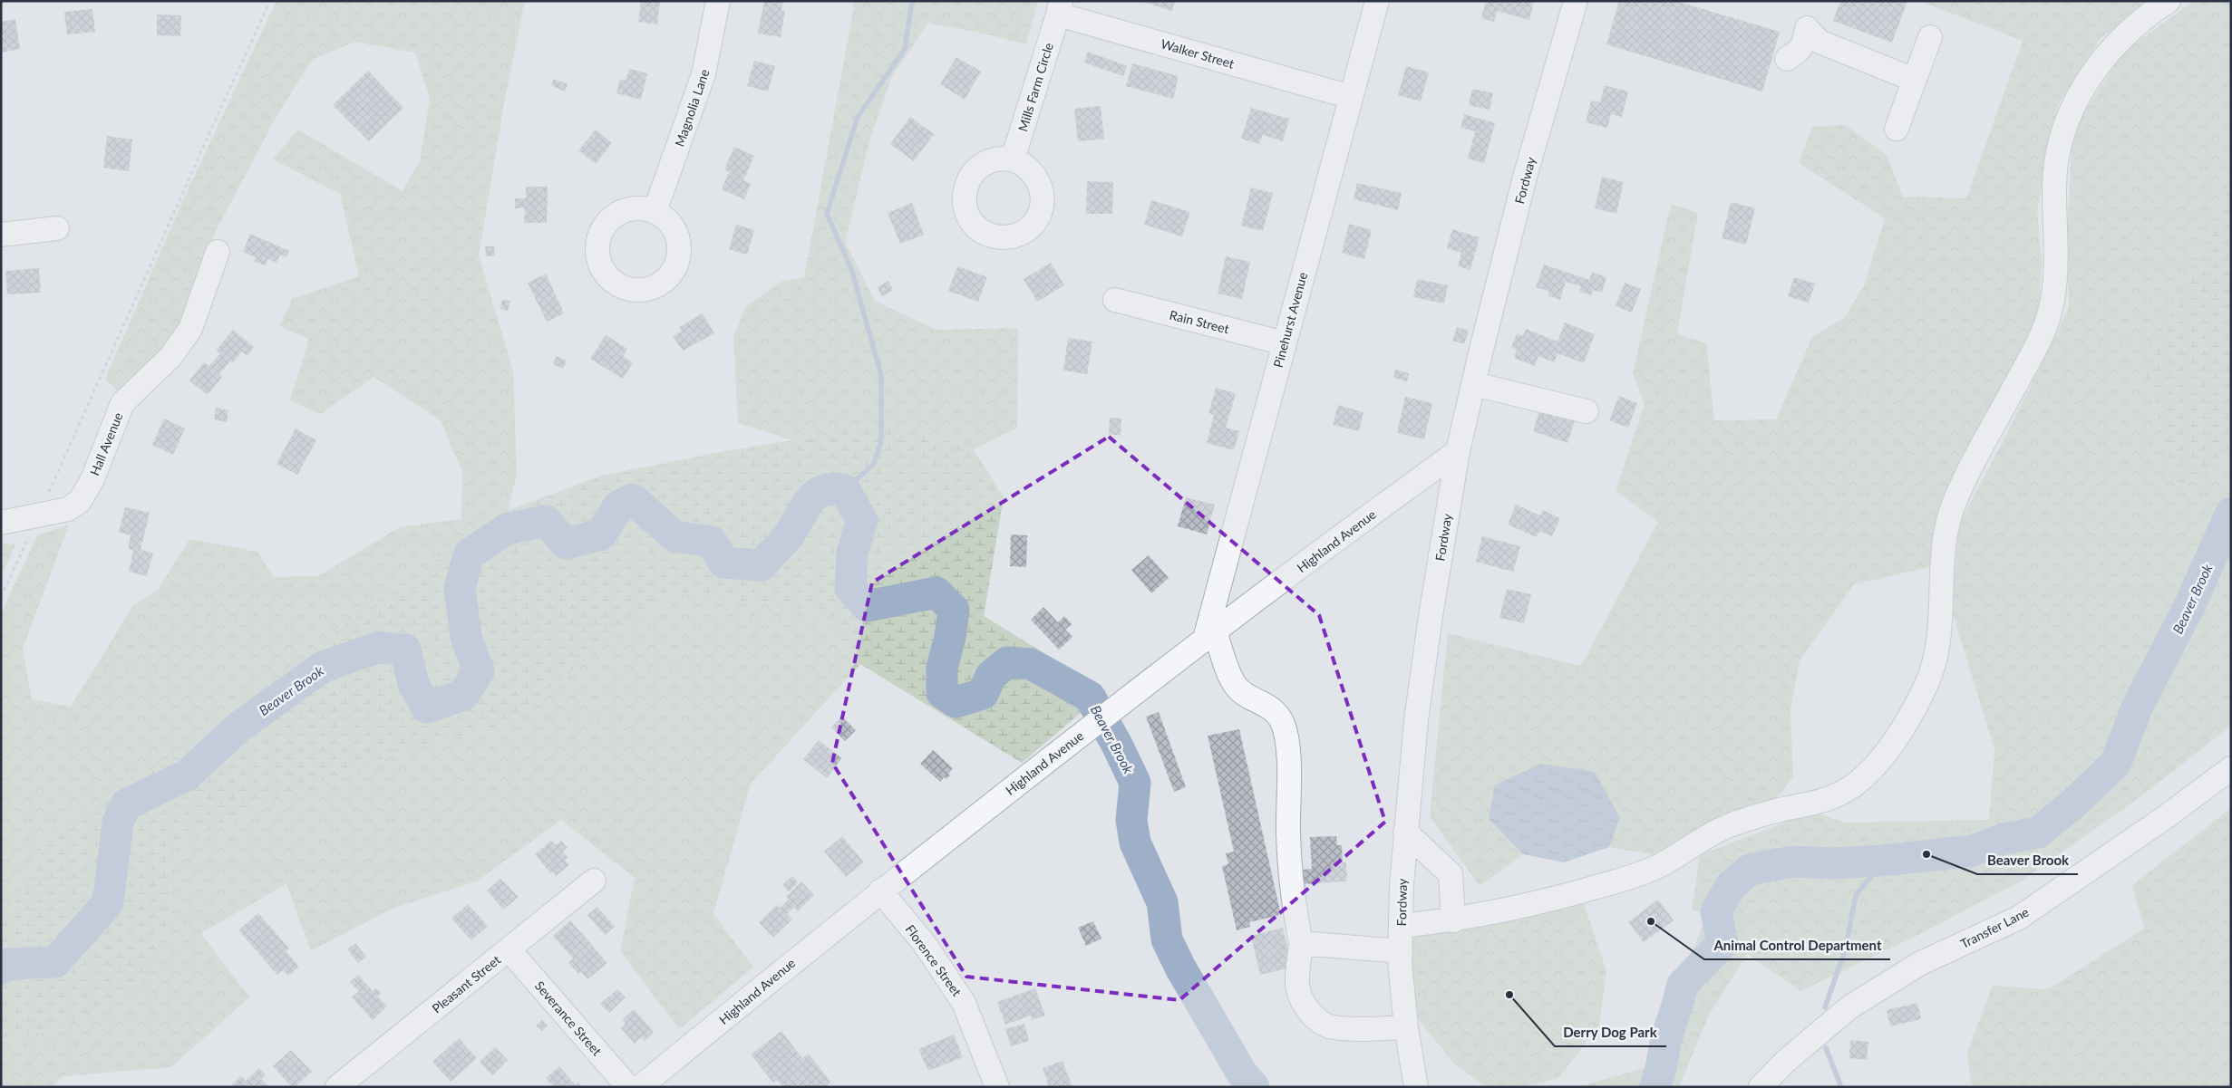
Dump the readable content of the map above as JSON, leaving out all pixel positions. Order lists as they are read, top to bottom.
{
  "streets": {
    "street": [
      "Walker Street",
      "Mills Farm Circle",
      "Magnolia Lane",
      "Fordway",
      "Pinehurst Avenue",
      "Rain Street",
      "Hall Avenue",
      "Highland Avenue",
      "Transfer Lane",
      "Florence Street",
      "Pleasant Street",
      "Severance Street"
    ]
  },
  "crossings": [
    ["Walker Street", "Mills Farm Circle"],
    ["Walker Street", "Pinehurst Avenue"],
    ["Fordway", "Highland Avenue"],
    ["Pinehurst Avenue", "Rain Street"],
    ["Pinehurst Avenue", "Highland Avenue"],
    ["Highland Avenue", "Florence Street"],
    ["Pleasant Street", "Severance Street"]
  ],
  "water": ["Beaver Brook"],
  "places": ["Beaver Brook", "Animal Control Department", "Derry Dog Park"]
}
